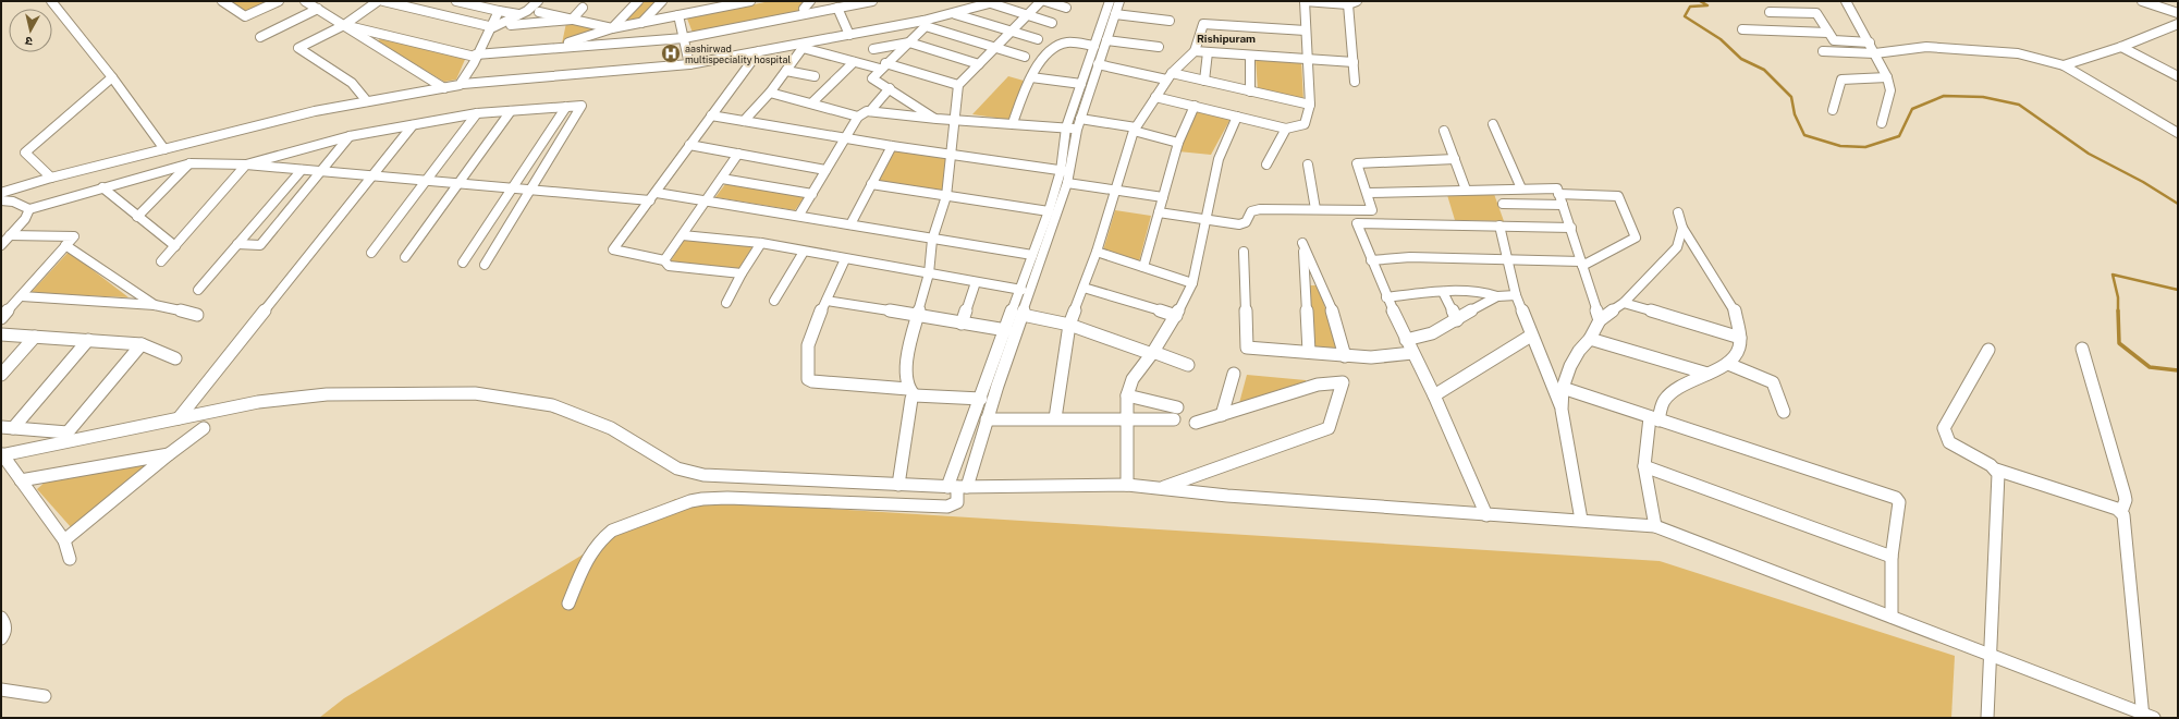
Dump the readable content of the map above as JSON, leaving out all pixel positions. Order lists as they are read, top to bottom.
{
  "districts": ["Rishipuram"],
  "places": {
    "hospital": ["aashirwad multispeciality hospital"]
  },
  "north": "bottom"
}
